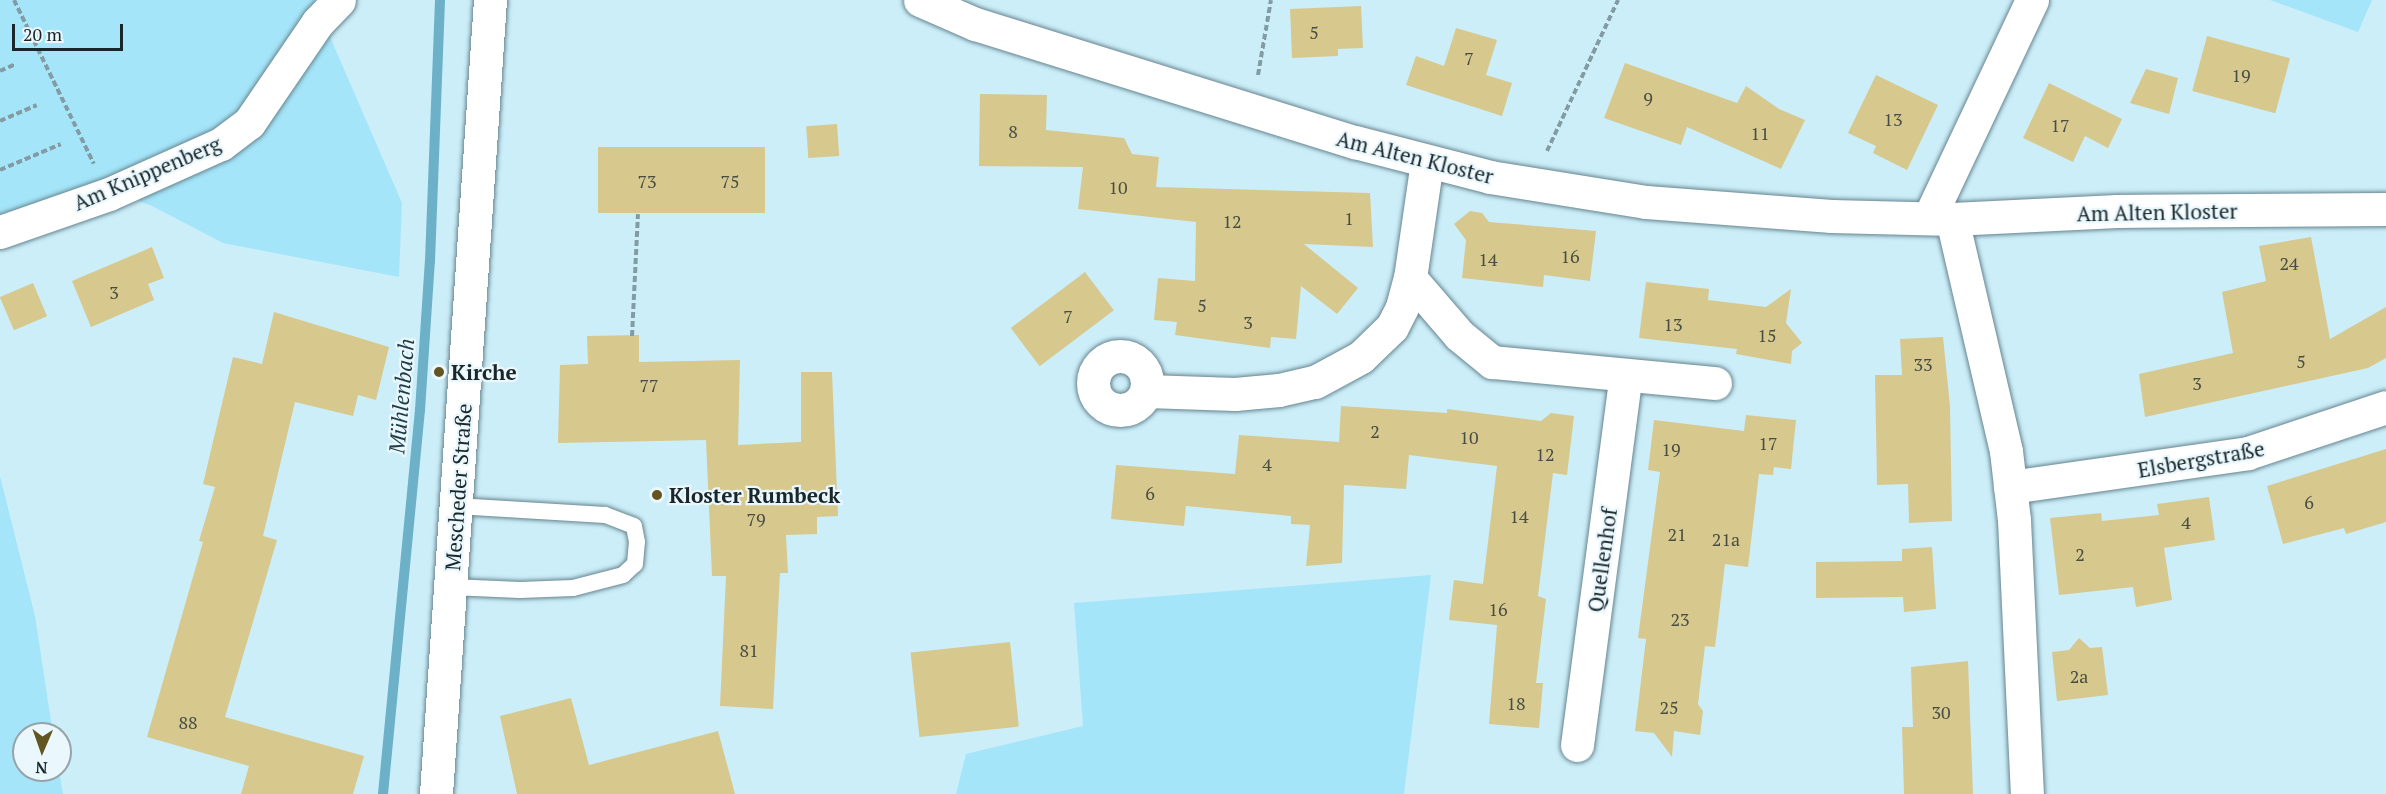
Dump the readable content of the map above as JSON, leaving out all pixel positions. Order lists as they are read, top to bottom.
{
  "streets": {
    "street": [
      "Am Alten Kloster",
      "Am Knippenberg",
      "Elsbergstraße",
      "Mescheder Straße",
      "Quellenhof"
    ]
  },
  "water": ["Mühlenbach"],
  "places": ["Kirche", "Kloster Rumbeck"],
  "house_numbers": [
    "5",
    "7",
    "19",
    "9",
    "13",
    "17",
    "8",
    "11",
    "73",
    "75",
    "10",
    "1",
    "12",
    "16",
    "14",
    "24",
    "3",
    "5",
    "7",
    "3",
    "13",
    "15",
    "5",
    "33",
    "3",
    "77",
    "2",
    "10",
    "17",
    "19",
    "12",
    "4",
    "6",
    "6",
    "14",
    "79",
    "4",
    "21",
    "21a",
    "2",
    "16",
    "23",
    "81",
    "2a",
    "18",
    "25",
    "30",
    "88"
  ],
  "scale_bar": "20 m",
  "north": "bottom"
}
